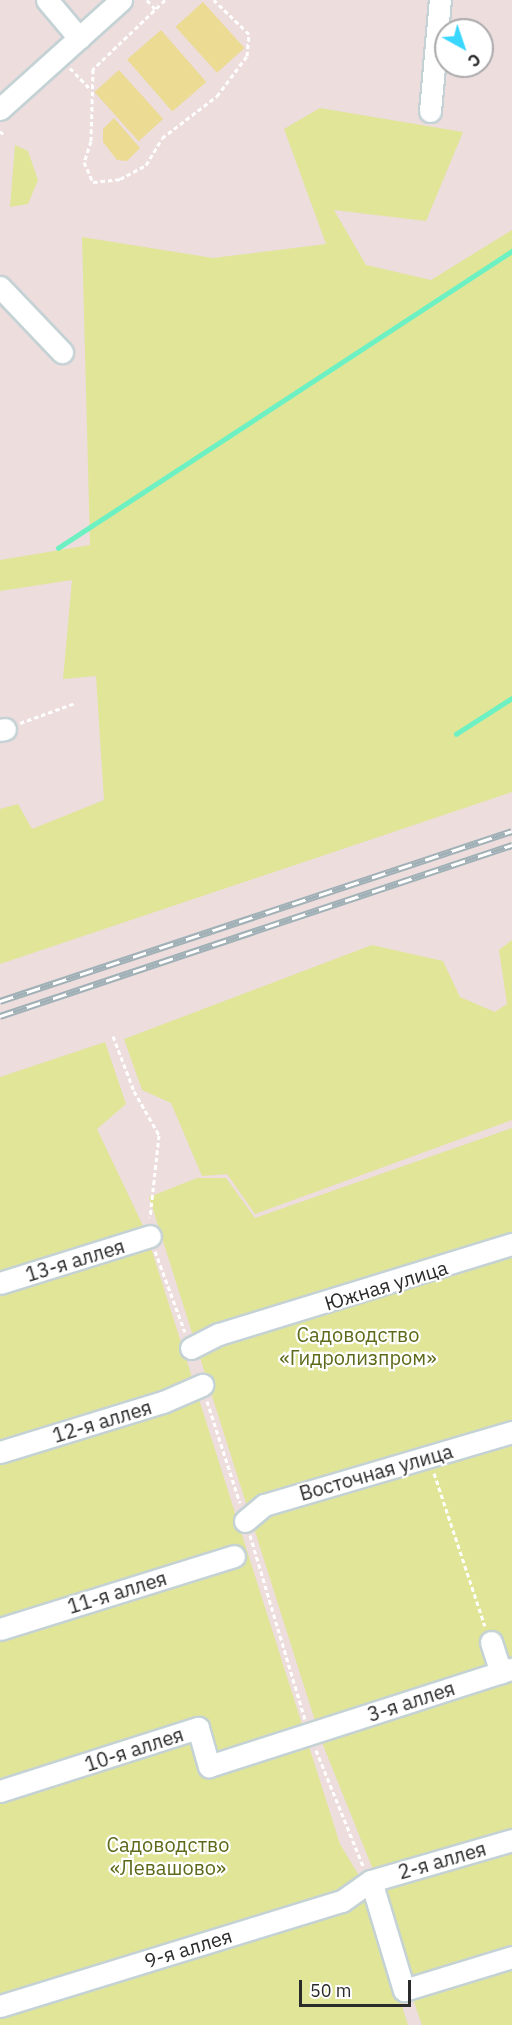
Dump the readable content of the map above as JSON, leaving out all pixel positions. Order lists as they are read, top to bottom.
{
  "streets": {
    "street": [
      "13-я аллея",
      "Южная улица",
      "12-я аллея",
      "Восточная улица",
      "11-я аллея",
      "3-я аллея",
      "10-я аллея",
      "2-я аллея",
      "9-я аллея"
    ]
  },
  "crossings": [
    ["3-я аллея", "10-я аллея"],
    ["2-я аллея", "9-я аллея"]
  ],
  "parks": ["Садоводство «Гидролизпром»", "Садоводство «Левашово»"],
  "scale_bar": "50 m",
  "north": "bottom right"
}
